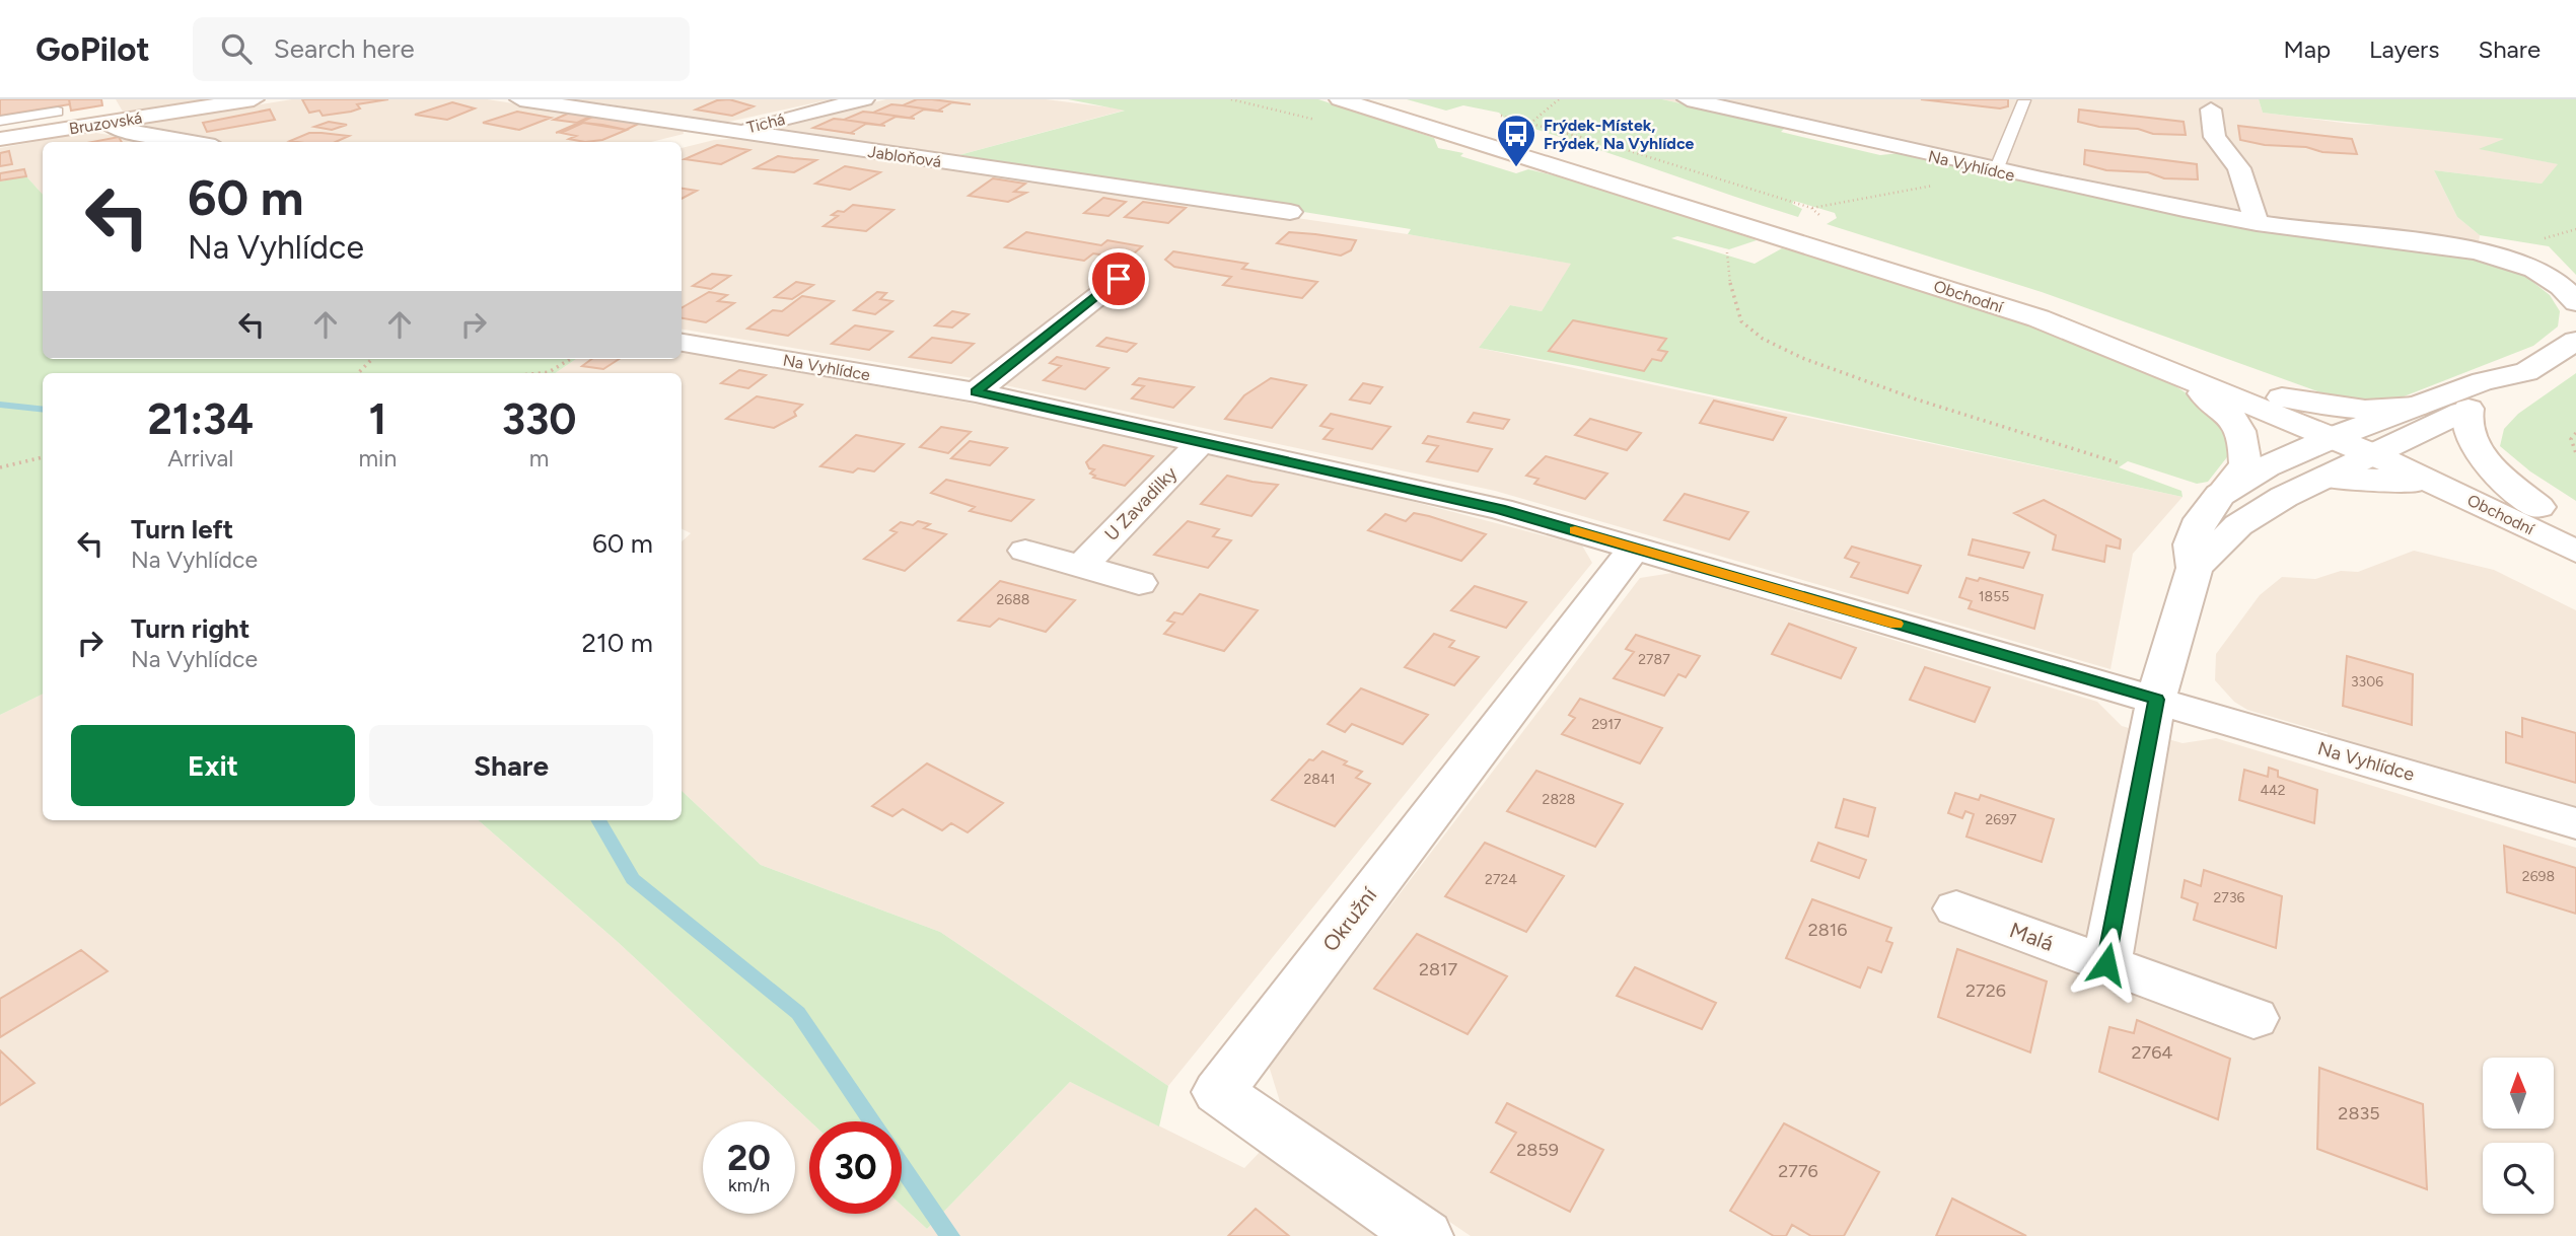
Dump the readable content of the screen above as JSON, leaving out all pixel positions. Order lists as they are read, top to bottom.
{
  "streets": {
    "street": [
      "Bruzovská",
      "Tichá",
      "Jabloňová",
      "Na Vyhlídce",
      "Obchodní",
      "U Zavadilky",
      "Okružní",
      "Malá"
    ]
  },
  "crossings": [
    ["Tichá", "Jabloňová"],
    ["Na Vyhlídce", "U Zavadilky"],
    ["Na Vyhlídce", "Okružní"]
  ],
  "places": {
    "bus stop": ["Frýdek-Místek, Frýdek, Na Vyhlídce"]
  },
  "house_numbers": [
    "1855",
    "2688",
    "2787",
    "3306",
    "2917",
    "2841",
    "442",
    "2828",
    "2697",
    "2698",
    "2724",
    "2736",
    "2816",
    "2817",
    "2726",
    "2764",
    "2835",
    "2859",
    "2776"
  ],
  "north": "top",
  "page": {
    "header": "GoPilot",
    "search": "Search here",
    "nav": ["Map", "Layers", "Share"],
    "turn": ["60 m", "Na Vyhlídce"],
    "eta": [
      "21:34",
      "Arrival",
      "1",
      "min",
      "330",
      "m"
    ],
    "list": [
      {
        "name": "Turn left",
        "note": "Na Vyhlídce",
        "value": "60 m"
      },
      {
        "name": "Turn right",
        "note": "Na Vyhlídce",
        "value": "210 m"
      }
    ],
    "buttons": ["Exit", "Share"],
    "speed": "20 km/h",
    "limit": "30"
  }
}
